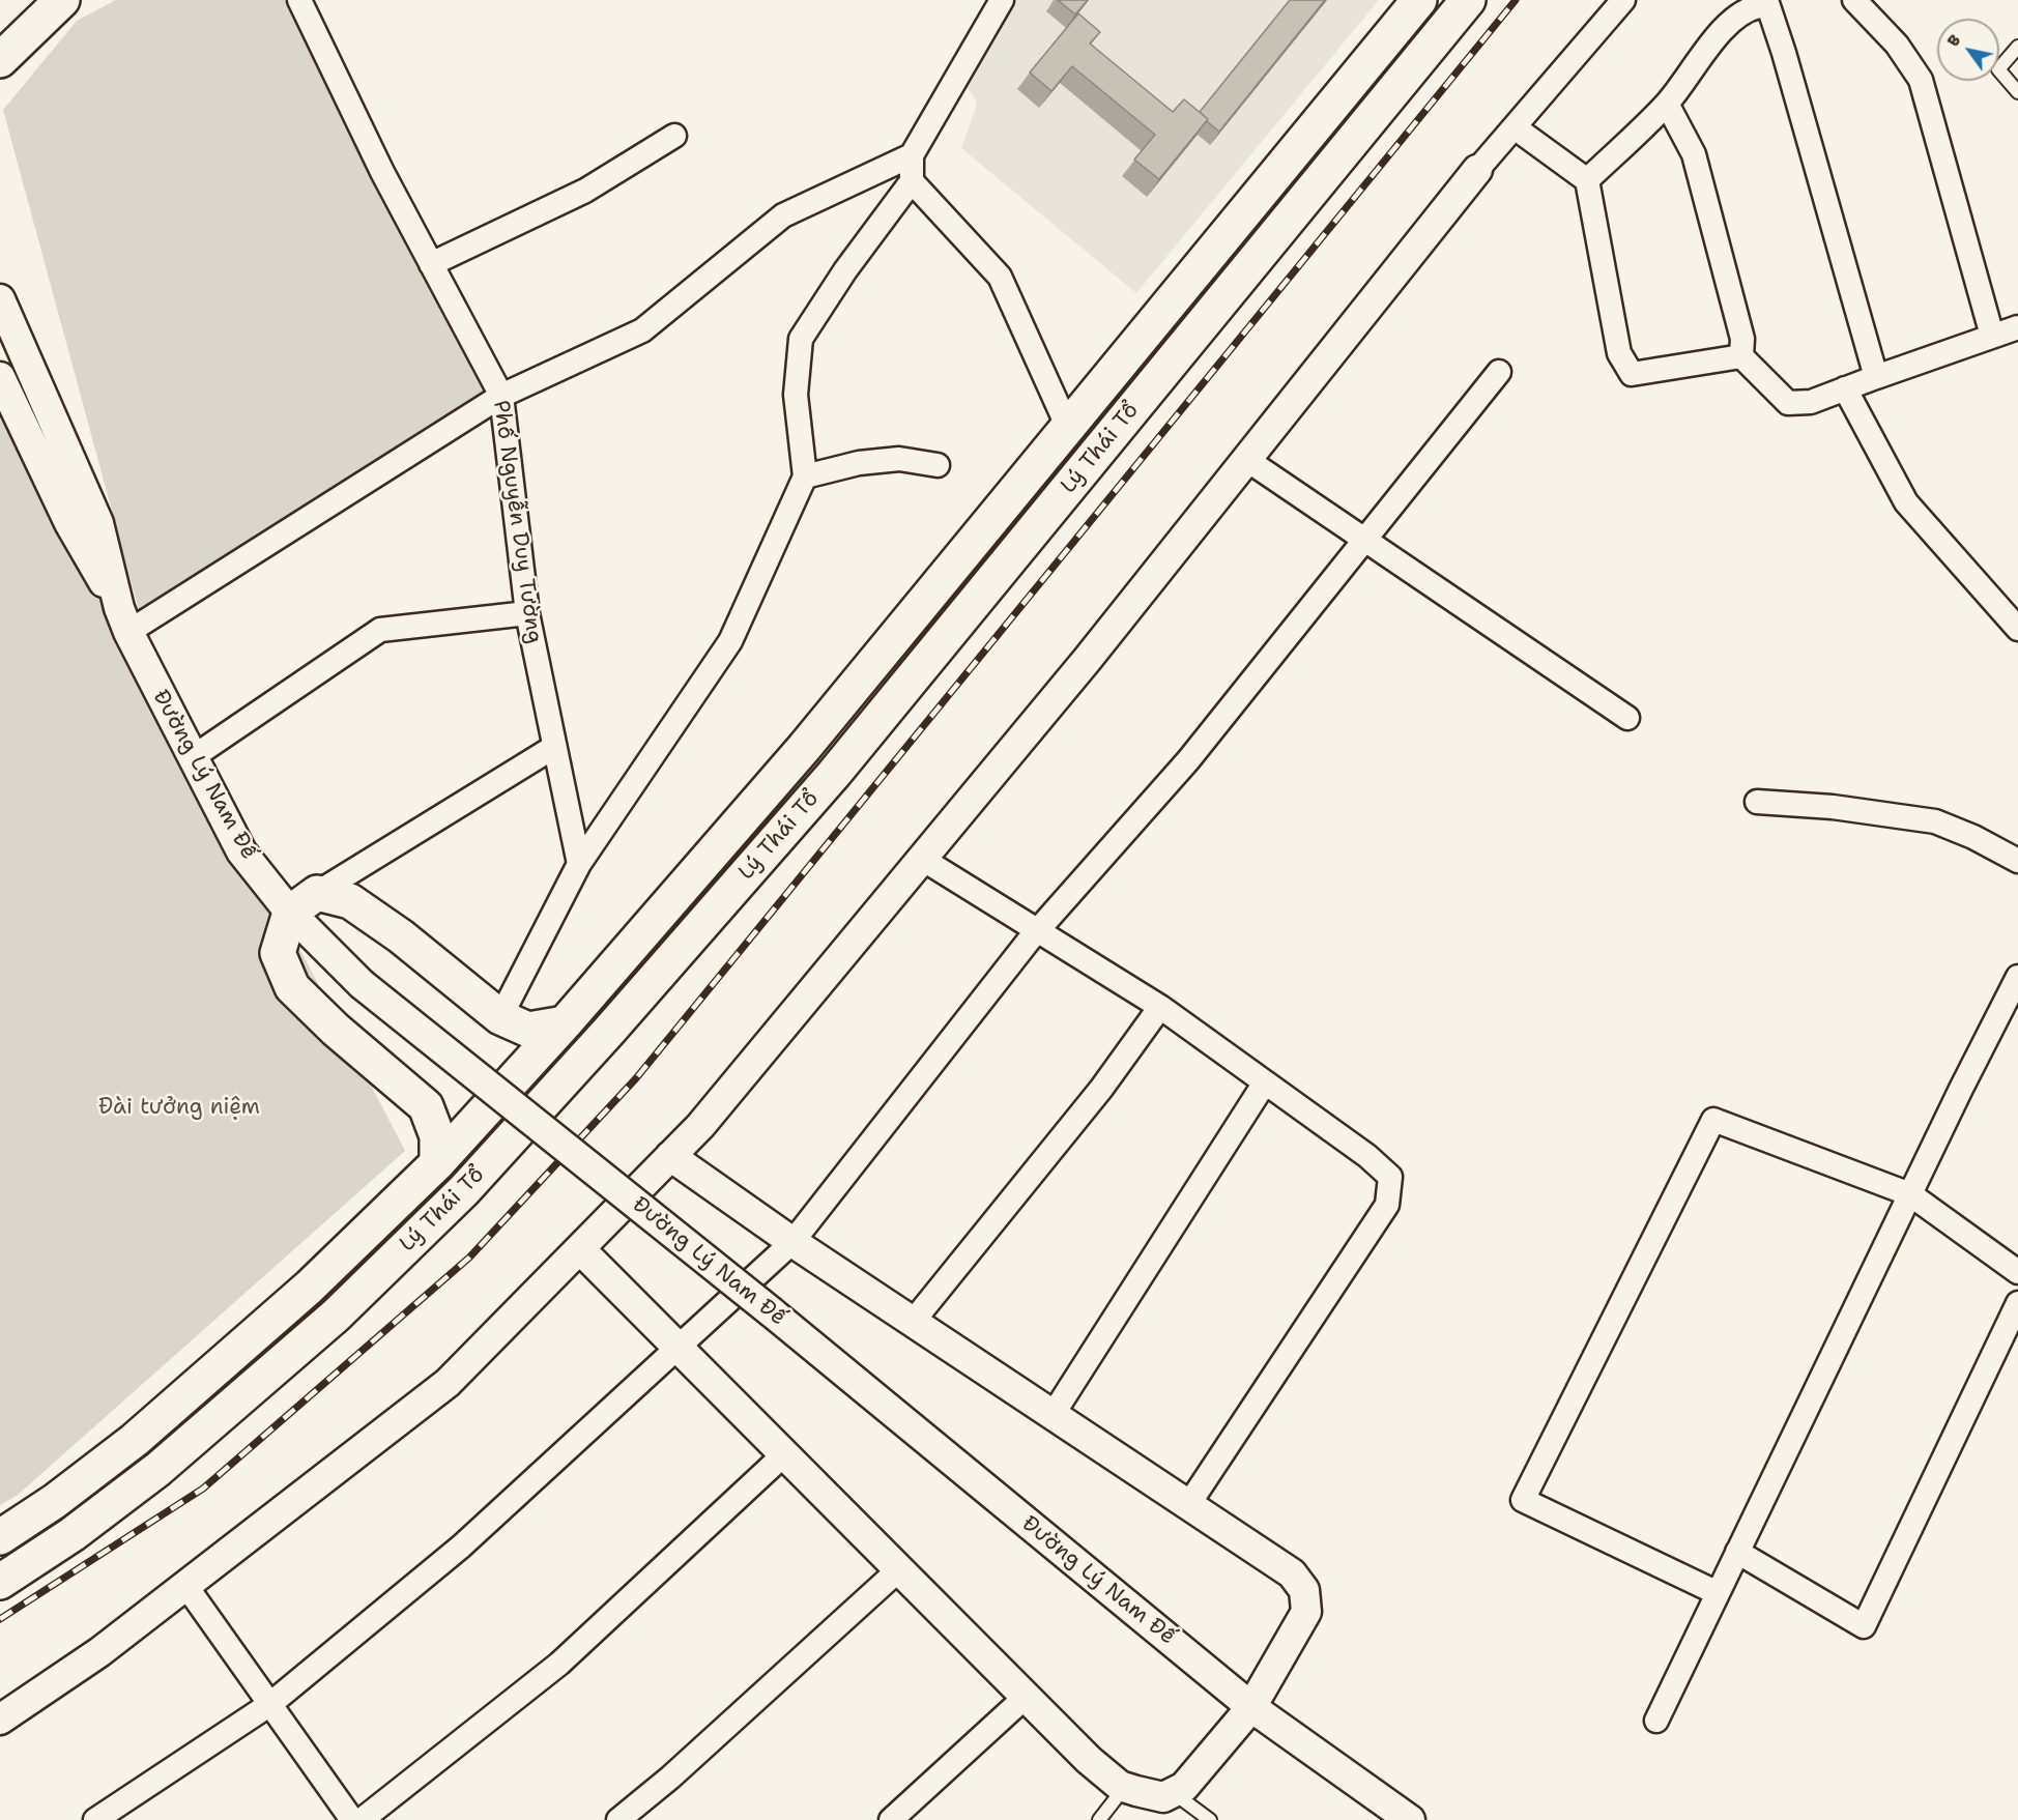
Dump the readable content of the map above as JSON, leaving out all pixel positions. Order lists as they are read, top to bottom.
{
  "streets": {
    "main road": ["Lý Thái Tổ"],
    "street": ["Phố Nguyễn Duy Tường", "Đường Lý Nam Đế"]
  },
  "parks": ["Đài tưởng niệm"],
  "north": "top left"
}
